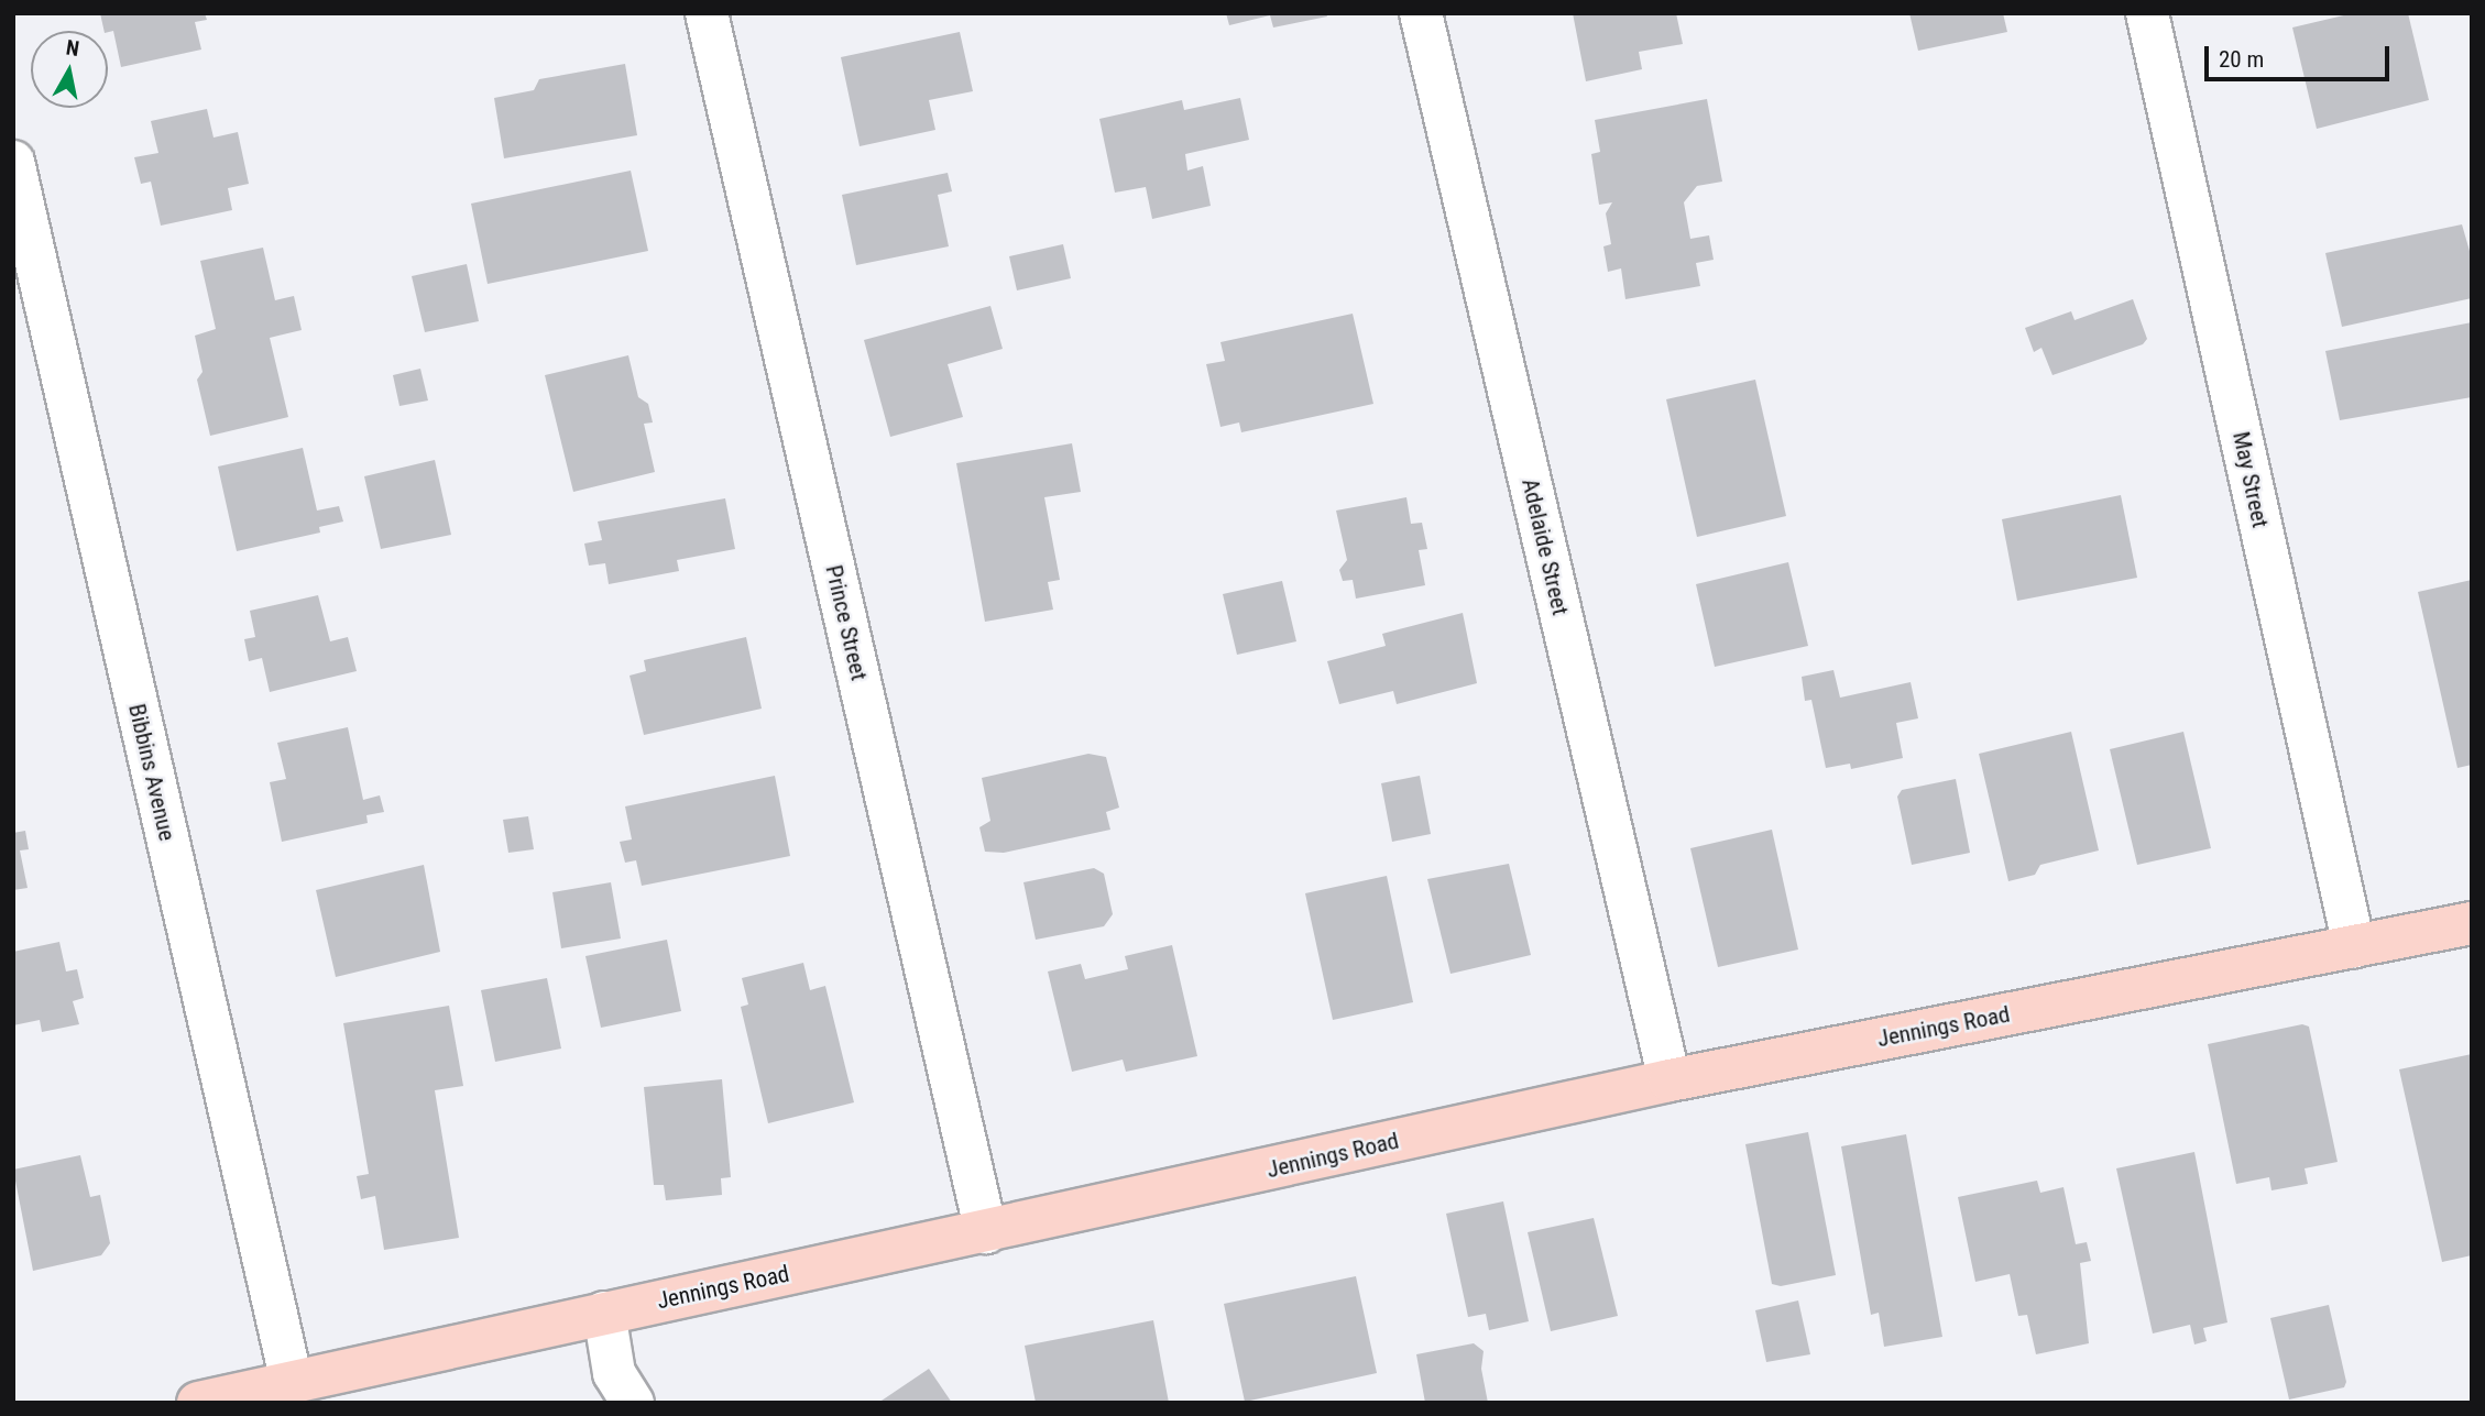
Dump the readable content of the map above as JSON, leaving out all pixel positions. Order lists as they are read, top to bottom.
{
  "streets": {
    "street": [
      "May Street",
      "Adelaide Street",
      "Prince Street",
      "Bibbins Avenue",
      "Jennings Road"
    ]
  },
  "crossings": [
    ["May Street", "Jennings Road"],
    ["Adelaide Street", "Jennings Road"],
    ["Prince Street", "Jennings Road"],
    ["Bibbins Avenue", "Jennings Road"]
  ],
  "scale_bar": "20 m",
  "north": "top"
}
